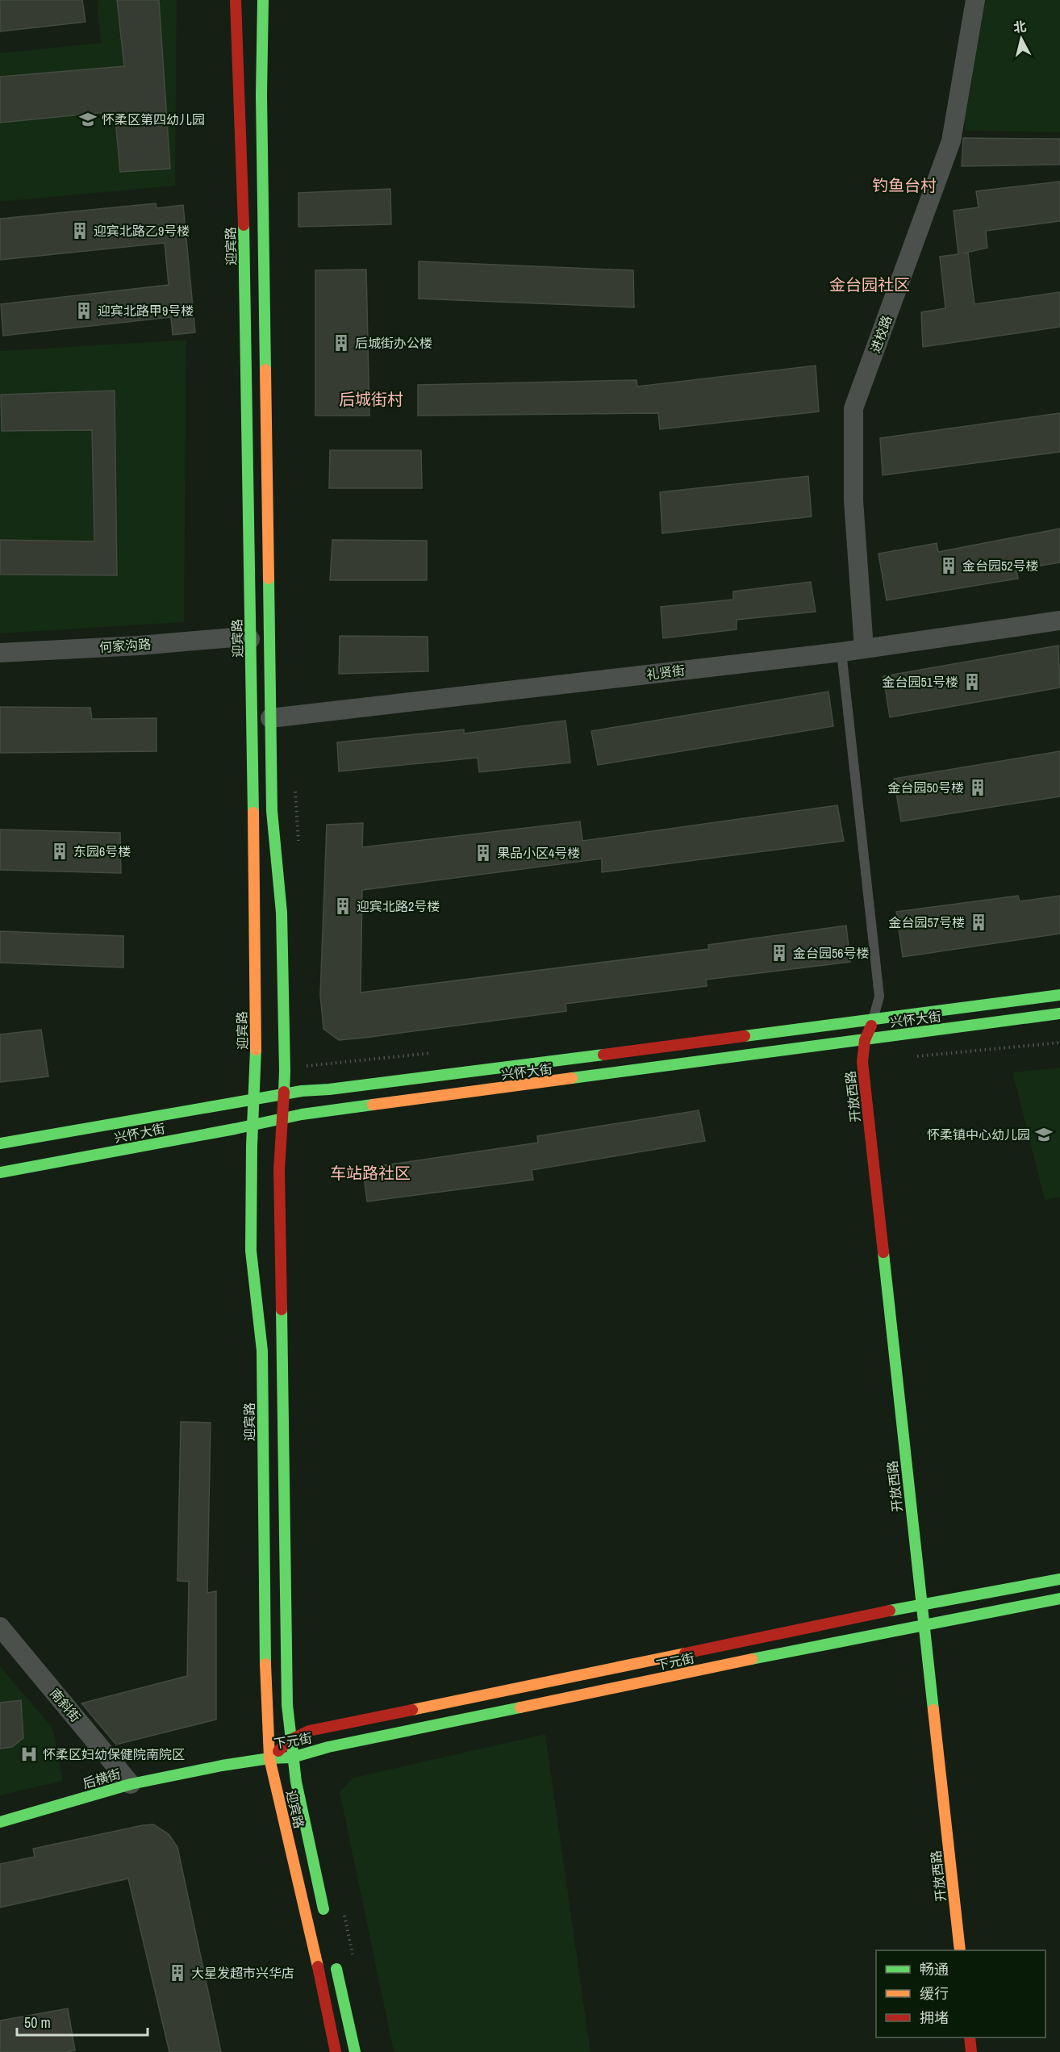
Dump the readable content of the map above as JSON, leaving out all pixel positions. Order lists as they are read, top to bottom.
{
  "streets": {
    "main road": [
      "迎宾路",
      "兴怀大街",
      "开放西路",
      "下元街",
      "后横街"
    ],
    "street": [
      "进校路",
      "何家沟路",
      "礼贤街",
      "南斜街"
    ]
  },
  "crossings": [
    ["迎宾路", "何家沟路"],
    ["迎宾路", "礼贤街"],
    ["迎宾路", "兴怀大街"],
    ["迎宾路", "下元街"],
    ["迎宾路", "后横街"],
    ["进校路", "礼贤街"],
    ["兴怀大街", "开放西路"],
    ["开放西路", "下元街"],
    ["下元街", "后横街"],
    ["南斜街", "后横街"]
  ],
  "districts": [
    "钓鱼台村",
    "金台园社区",
    "后城街村",
    "车站路社区"
  ],
  "places": {
    "school or university": ["怀柔区第四幼儿园", "怀柔镇中心幼儿园"],
    "building": [
      "迎宾北路乙9号楼",
      "迎宾北路甲9号楼",
      "后城街办公楼",
      "金台园52号楼",
      "金台园51号楼",
      "金台园50号楼",
      "东园6号楼",
      "果品小区4号楼",
      "迎宾北路2号楼",
      "金台园57号楼",
      "金台园56号楼",
      "大星发超市兴华店"
    ],
    "hospital": ["怀柔区妇幼保健院南院区"]
  },
  "legend": ["畅通", "缓行", "拥堵"],
  "scale_bar": "50 m",
  "north": "top"
}
